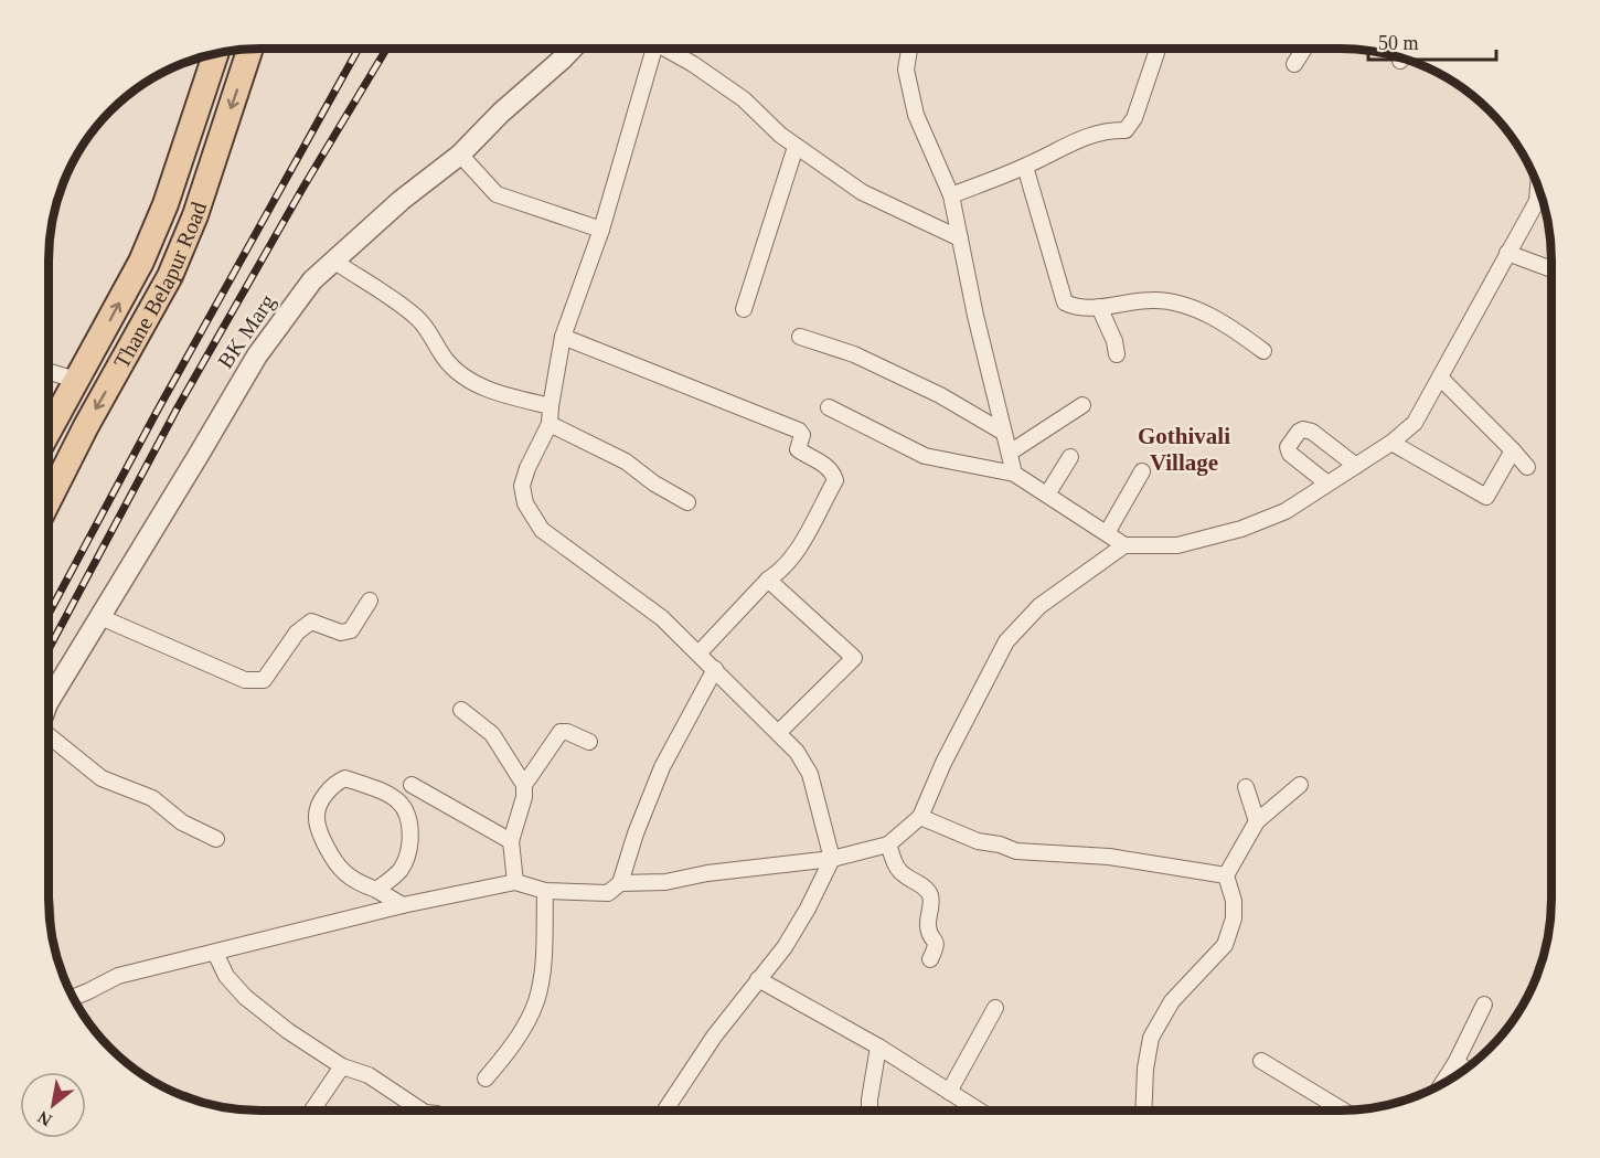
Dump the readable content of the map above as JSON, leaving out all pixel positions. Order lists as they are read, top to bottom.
{
  "streets": {
    "main road": ["Thane Belapur Road"],
    "street": ["BK Marg"]
  },
  "districts": ["Gothivali Village"],
  "scale_bar": "50 m",
  "north": "bottom left"
}
